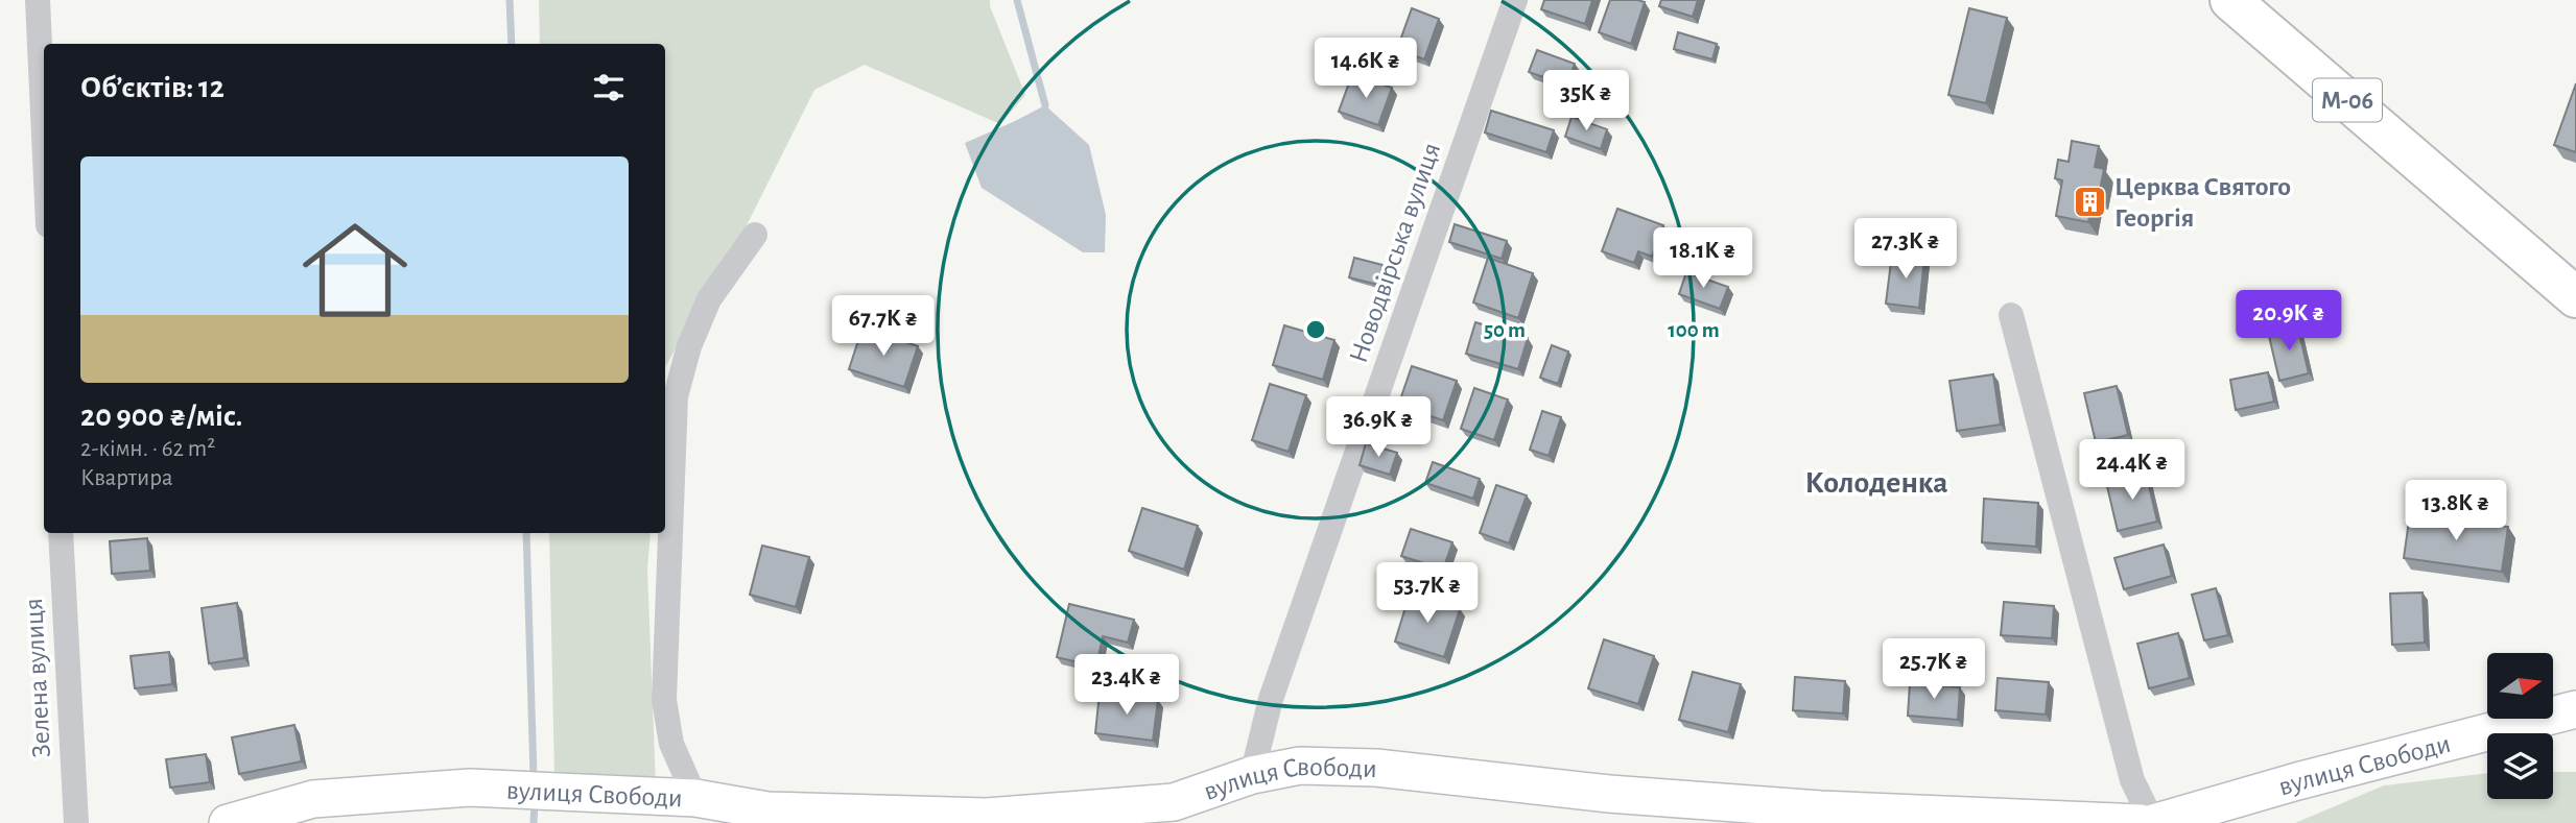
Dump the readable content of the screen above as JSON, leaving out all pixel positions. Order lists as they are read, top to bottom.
{
  "streets": {
    "highway": ["М-06"],
    "main road": ["вулиця Свободи"],
    "street": ["Новодвірська вулиця", "Зелена вулиця"]
  },
  "crossings": [
    ["Новодвірська вулиця", "вулиця Свободи"]
  ],
  "districts": ["Колоденка"],
  "places": {
    "building": ["Церква Святого Георгія"]
  },
  "north": "right",
  "page": {
    "price": [
      "14.6K ₴",
      "35K ₴",
      "27.3K ₴",
      "18.1K ₴",
      "20.9K ₴",
      "67.7K ₴",
      "36.9K ₴",
      "24.4K ₴",
      "13.8K ₴",
      "53.7K ₴",
      "25.7K ₴",
      "23.4K ₴"
    ],
    "heading": "Об’єктів: 12",
    "list": [
      {
        "name": "20 900 ₴/міс.",
        "note": "2-кімн. · 62 m² · Квартира"
      }
    ]
  },
  "rings": ["50 m", "100 m"]
}
